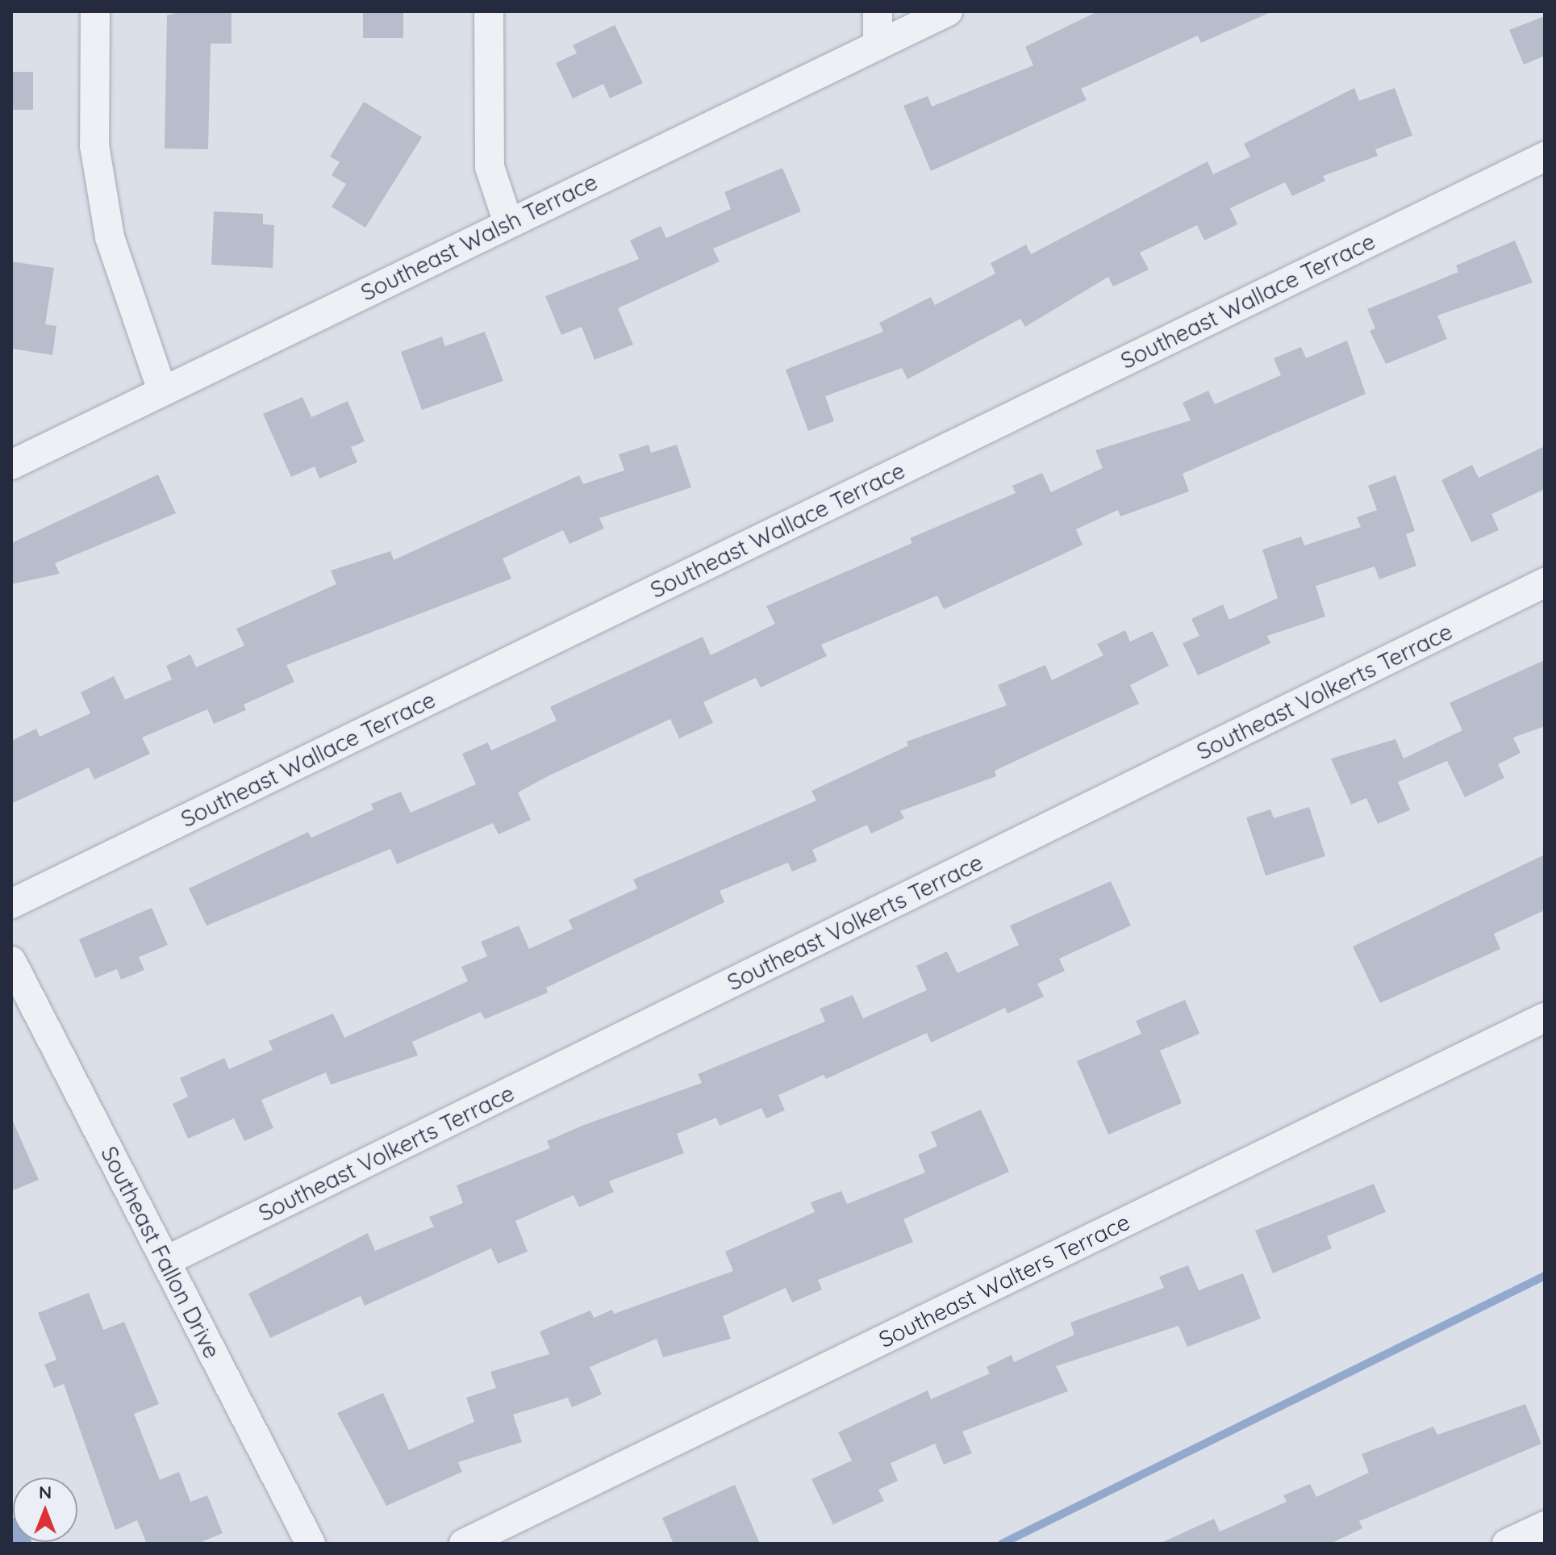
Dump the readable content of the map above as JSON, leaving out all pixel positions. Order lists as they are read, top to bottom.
{
  "streets": {
    "street": [
      "Southeast Walsh Terrace",
      "Southeast Wallace Terrace",
      "Southeast Volkerts Terrace",
      "Southeast Fallon Drive",
      "Southeast Walters Terrace"
    ]
  },
  "crossings": [
    ["Southeast Volkerts Terrace", "Southeast Fallon Drive"]
  ],
  "north": "top"
}
